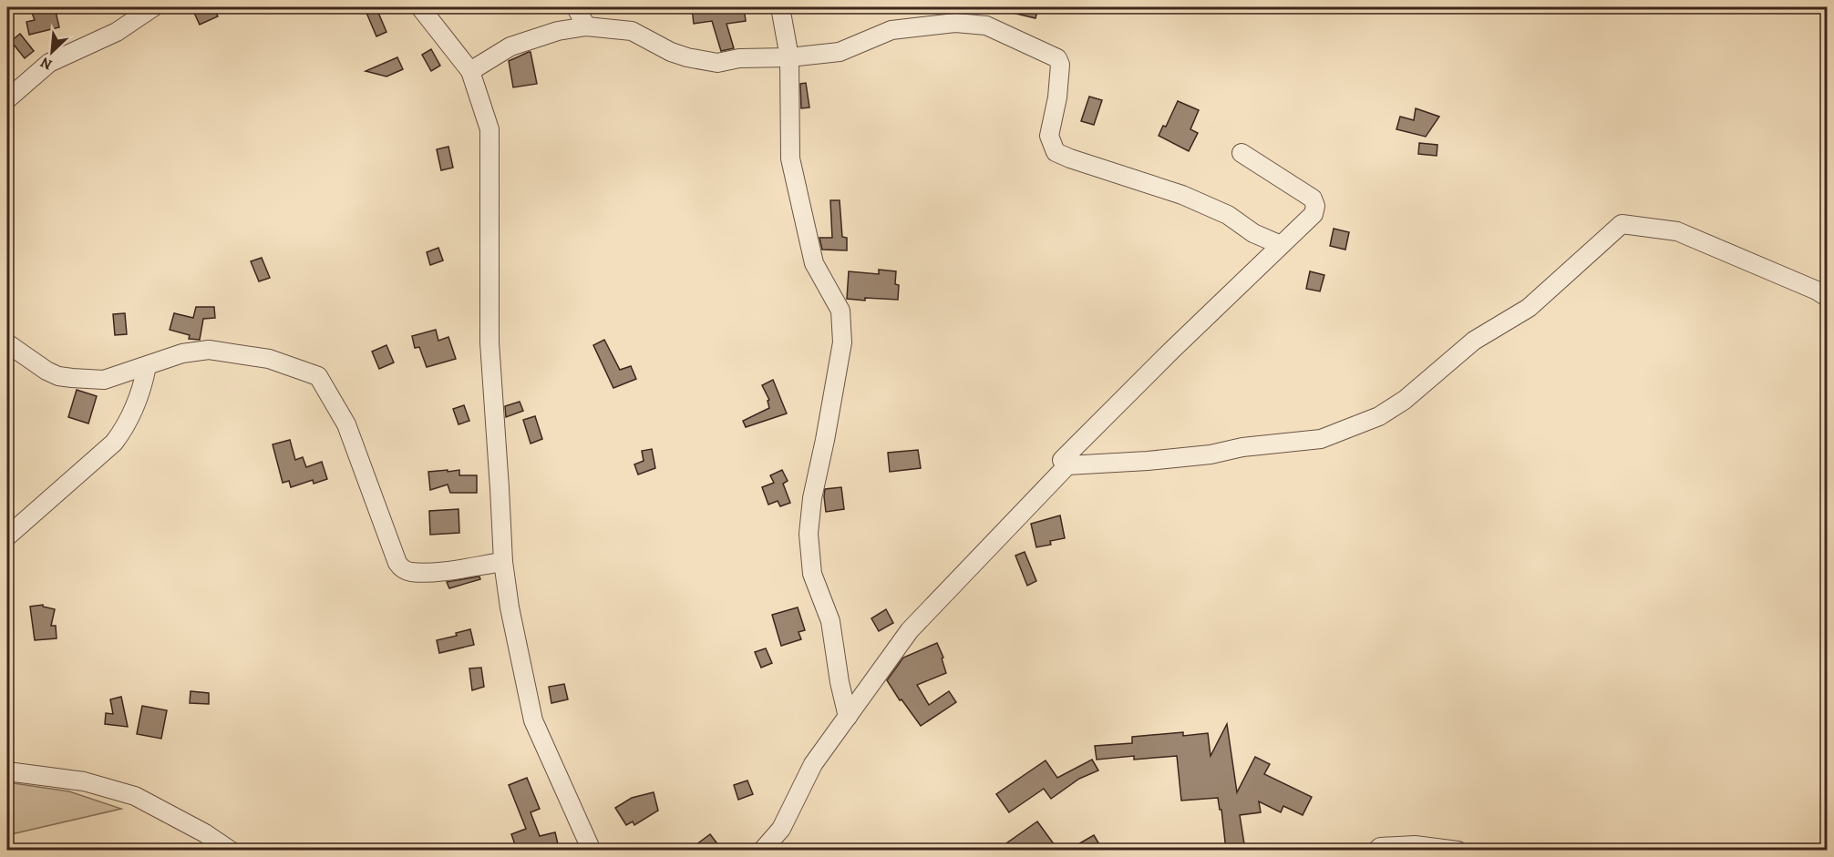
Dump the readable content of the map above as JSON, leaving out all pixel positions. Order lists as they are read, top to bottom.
{
  "north": "bottom left"
}
